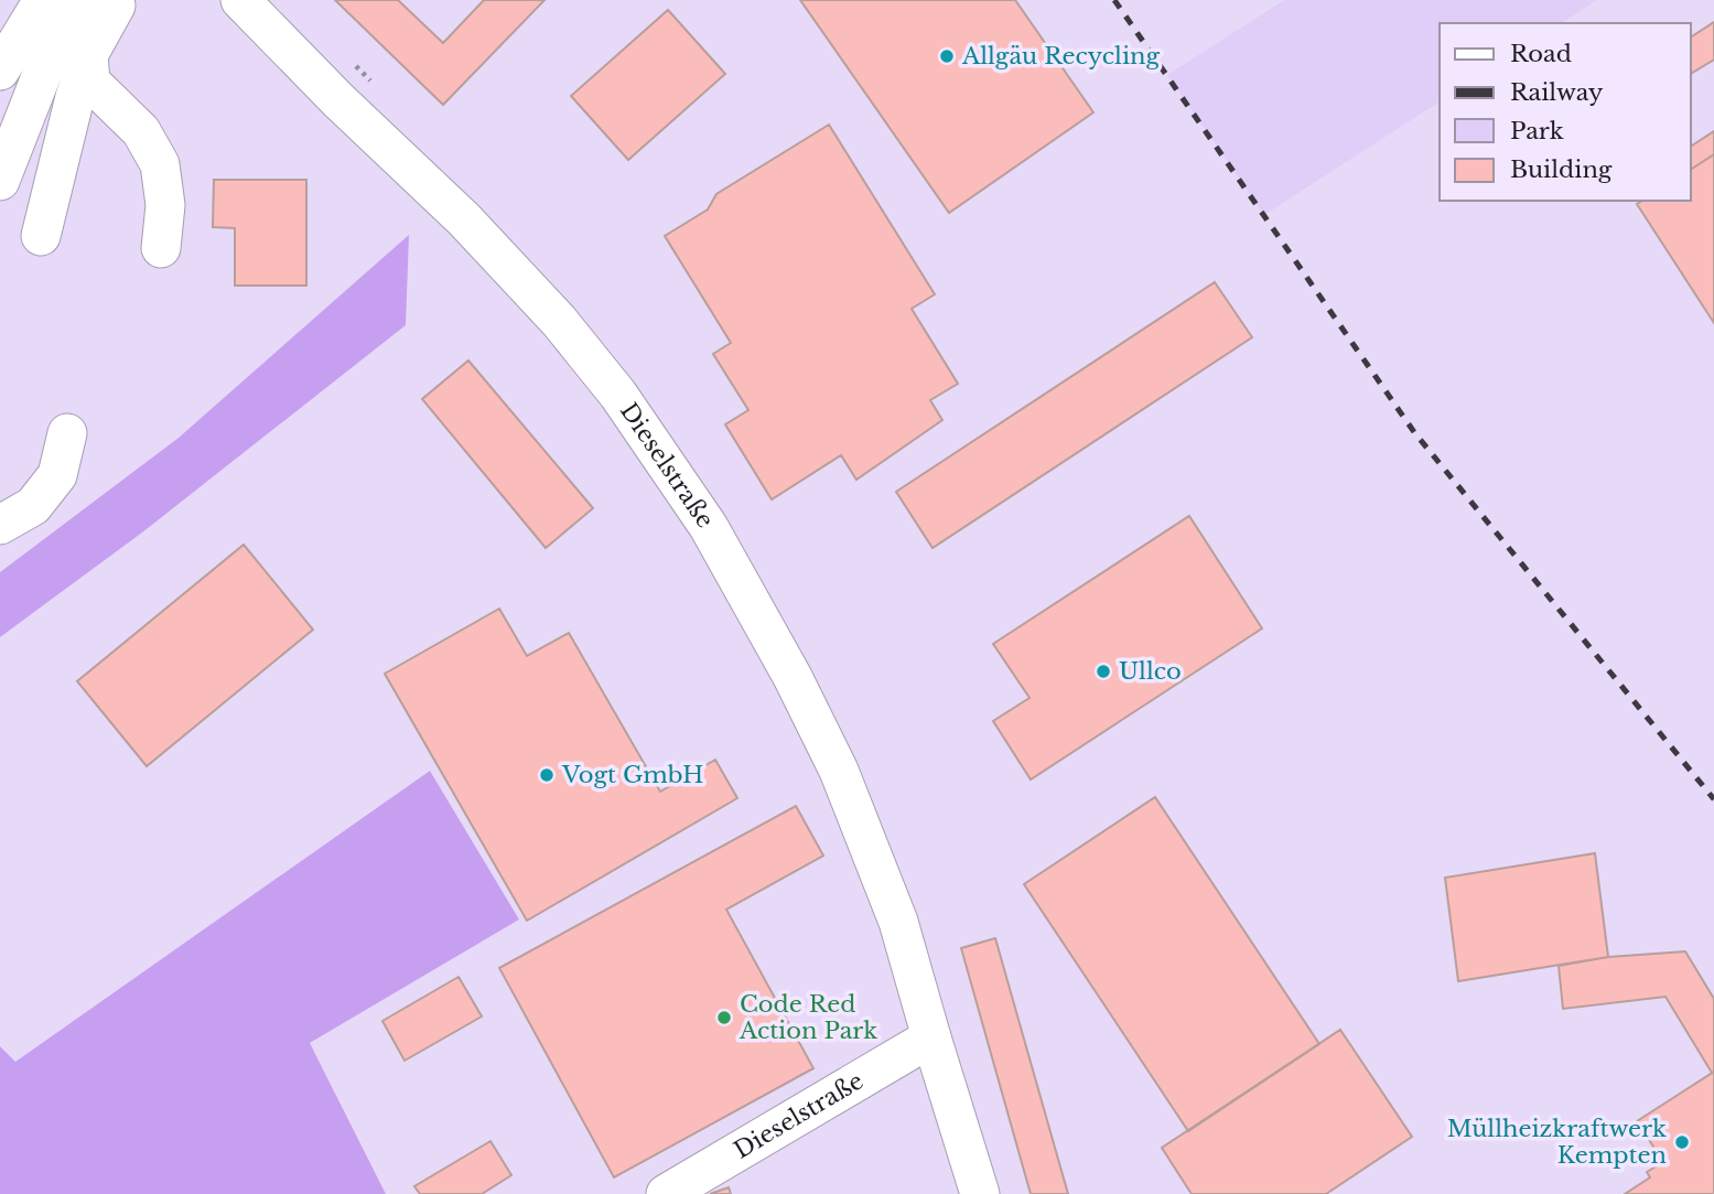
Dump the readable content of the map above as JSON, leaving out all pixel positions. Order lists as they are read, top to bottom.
{
  "streets": {
    "street": ["Dieselstraße"]
  },
  "places": [
    "Allgäu Recycling",
    "Ullco",
    "Vogt GmbH",
    "Code Red Action Park",
    "Müllheizkraftwerk Kempten"
  ],
  "legend": [
    "Road",
    "Railway",
    "Park",
    "Building"
  ]
}
